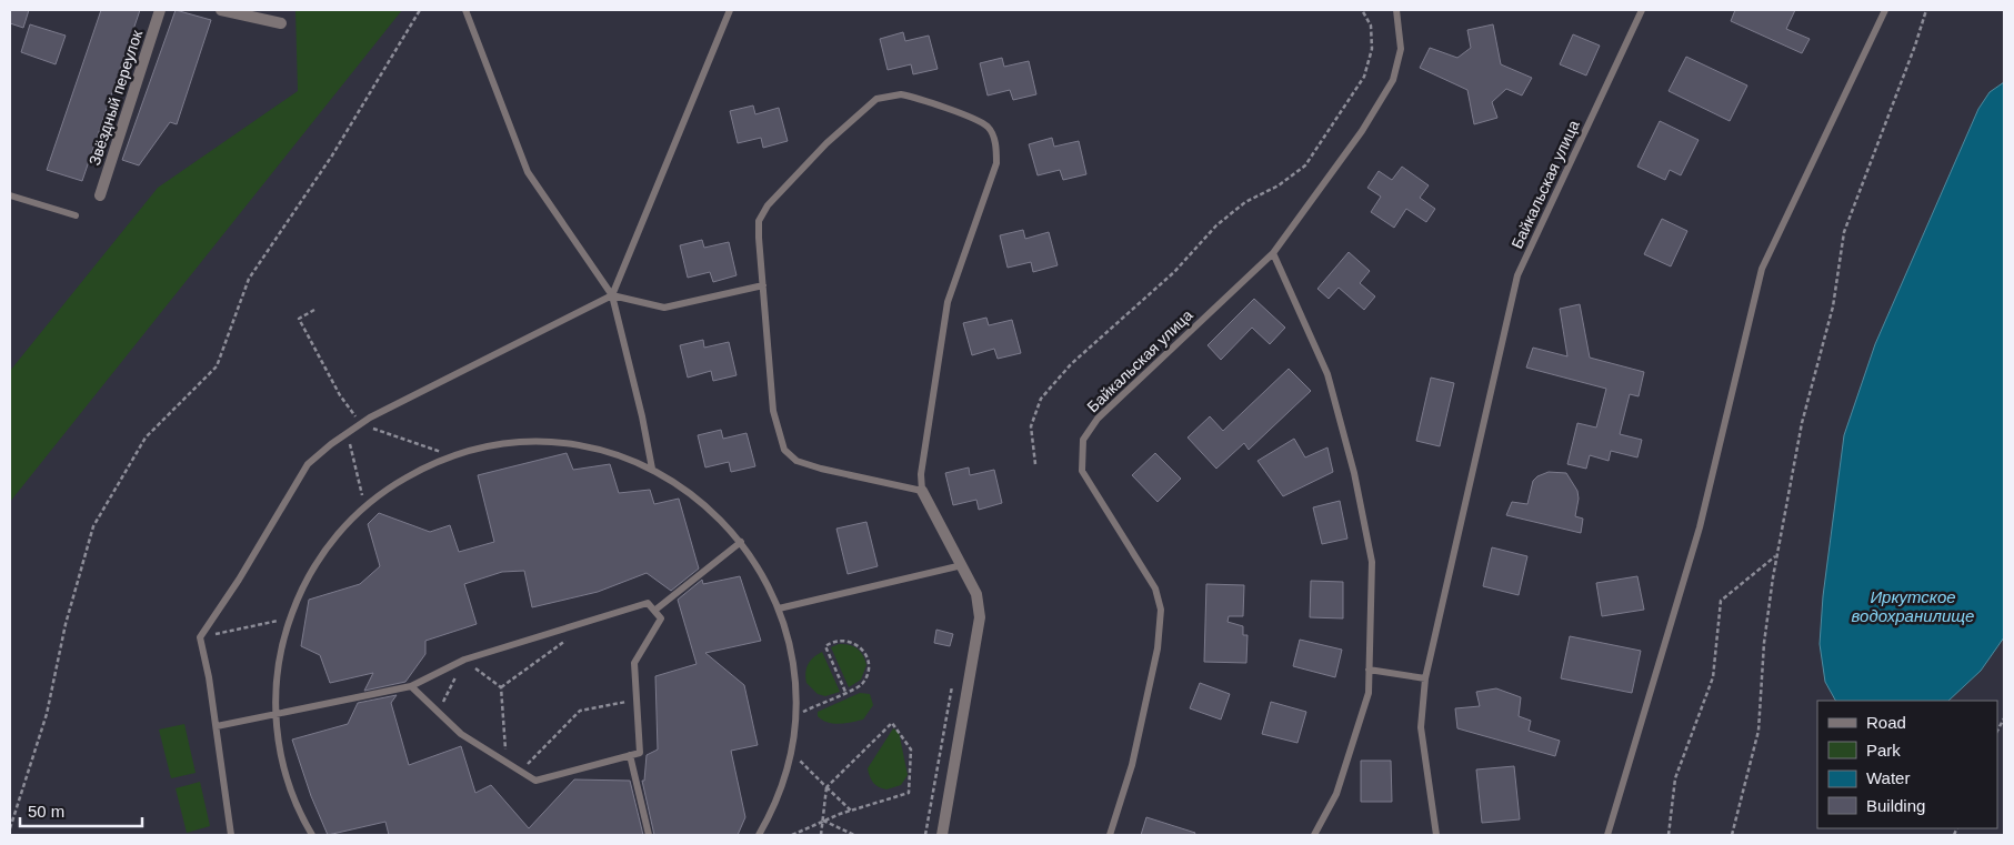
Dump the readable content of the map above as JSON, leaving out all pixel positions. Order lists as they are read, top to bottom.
{
  "streets": {
    "street": ["Звёздный переулок"],
    "lane": ["Байкальская улица"]
  },
  "water": ["Иркутское водохранилище"],
  "legend": [
    "Road",
    "Park",
    "Water",
    "Building"
  ],
  "scale_bar": "50 m"
}
